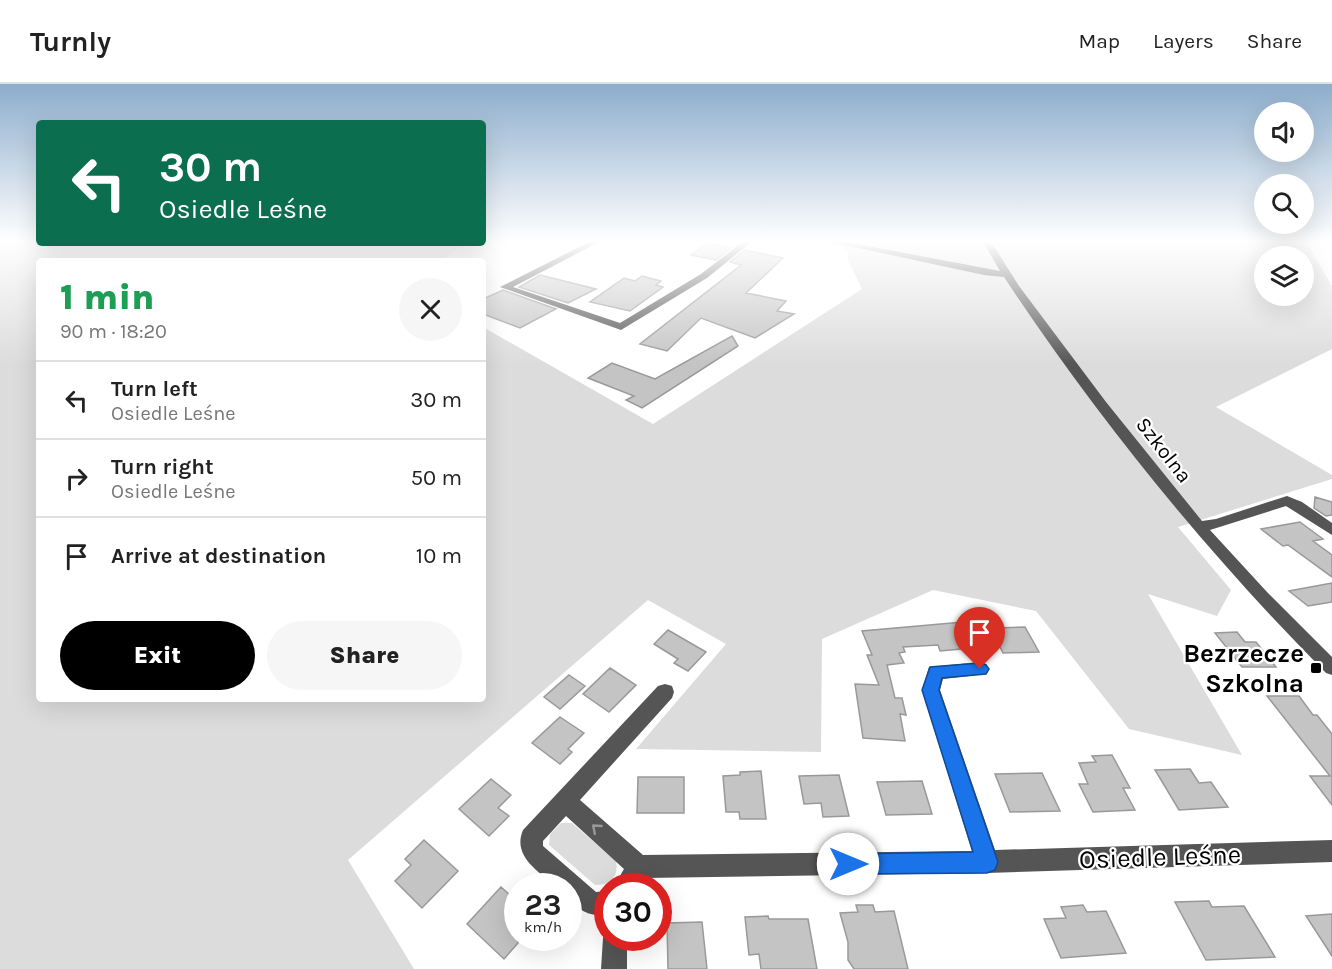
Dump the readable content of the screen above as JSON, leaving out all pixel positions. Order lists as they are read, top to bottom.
{
  "streets": {
    "street": ["Szkolna", "Osiedle Leśne"]
  },
  "places": {
    "transit": ["Bezrzecze Szkolna"]
  },
  "page": {
    "header": "Turnly",
    "nav": ["Map", "Layers", "Share"],
    "turn": ["30 m", "Osiedle Leśne"],
    "heading": ["1 min", "90 m · 18:20"],
    "list": [
      {
        "name": "Turn left",
        "note": "Osiedle Leśne",
        "value": "30 m"
      },
      {
        "name": "Turn right",
        "note": "Osiedle Leśne",
        "value": "50 m"
      },
      {
        "name": "Arrive at destination",
        "value": "10 m"
      }
    ],
    "buttons": ["Exit", "Share"],
    "speed": "23 km/h",
    "limit": "30"
  }
}
